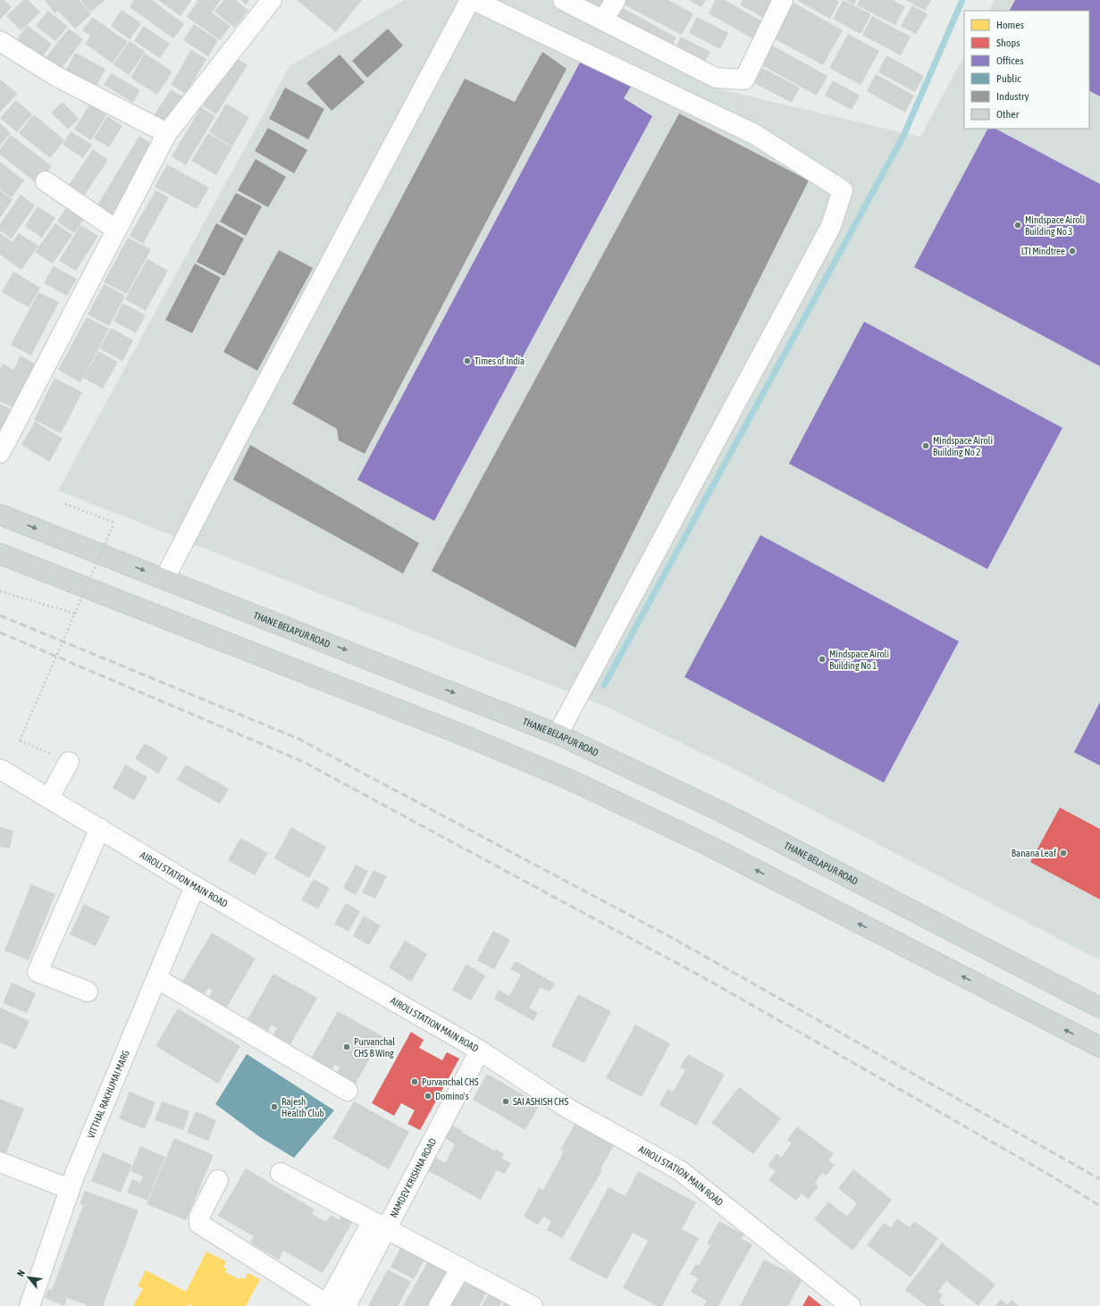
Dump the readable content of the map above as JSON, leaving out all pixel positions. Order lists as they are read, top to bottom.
{
  "streets": {
    "main road": ["THANE BELAPUR ROAD"],
    "street": ["AIROLI STATION MAIN ROAD", "VITTHAL RAKHUMAI MARG", "NAMDEV KRISHNA ROAD"]
  },
  "crossings": [
    ["AIROLI STATION MAIN ROAD", "VITTHAL RAKHUMAI MARG"],
    ["AIROLI STATION MAIN ROAD", "NAMDEV KRISHNA ROAD"]
  ],
  "places": [
    "Mindspace Airoli Building No 3",
    "LTI Mindtree",
    "Times of India",
    "Mindspace Airoli Building No 2",
    "Mindspace Airoli Building No 1",
    "Banana Leaf",
    "Purvanchal CHS B Wing",
    "Purvanchal CHS",
    "Domino's",
    "SAI ASHISH CHS",
    "Rajesh Health Club"
  ],
  "legend": [
    "Homes",
    "Shops",
    "Offices",
    "Public",
    "Industry",
    "Other"
  ],
  "north": "top left"
}
